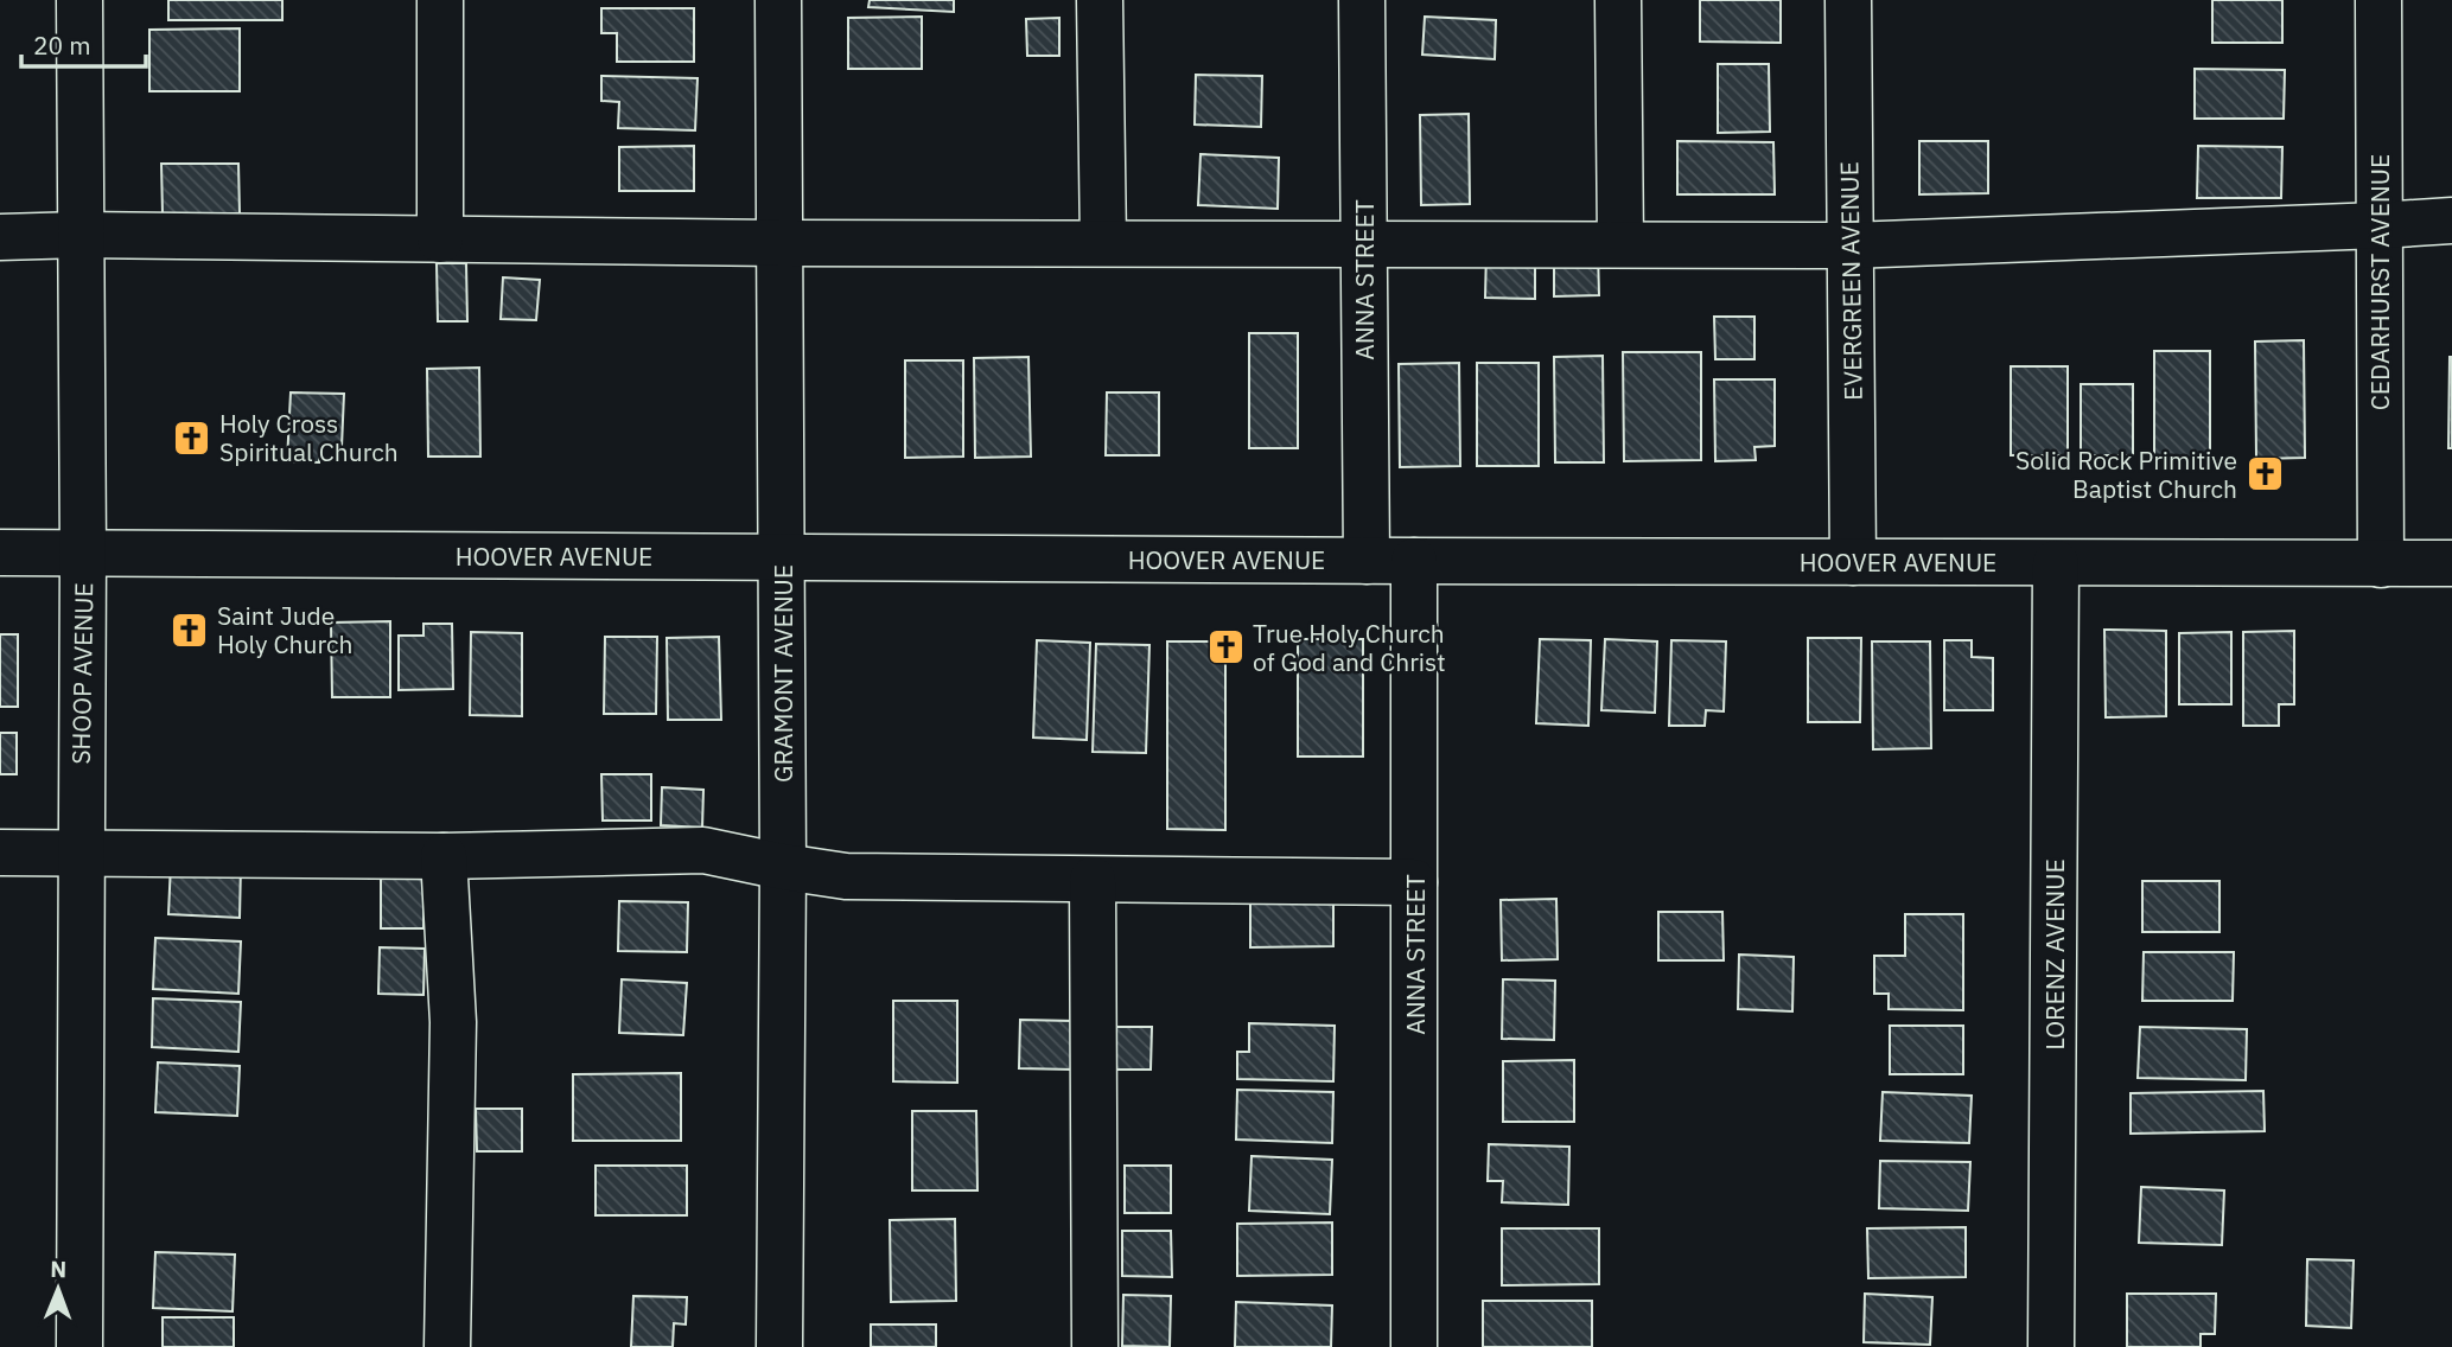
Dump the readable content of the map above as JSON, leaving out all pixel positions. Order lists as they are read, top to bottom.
{
  "streets": {
    "street": [
      "ANNA STREET",
      "EVERGREEN AVENUE",
      "CEDARHURST AVENUE",
      "HOOVER AVENUE",
      "SHOOP AVENUE",
      "GRAMONT AVENUE",
      "LORENZ AVENUE"
    ]
  },
  "crossings": [
    ["ANNA STREET", "HOOVER AVENUE"],
    ["EVERGREEN AVENUE", "HOOVER AVENUE"],
    ["CEDARHURST AVENUE", "HOOVER AVENUE"],
    ["HOOVER AVENUE", "SHOOP AVENUE"],
    ["HOOVER AVENUE", "GRAMONT AVENUE"],
    ["HOOVER AVENUE", "LORENZ AVENUE"]
  ],
  "places": {
    "church": [
      "Holy Cross Spiritual Church",
      "Solid Rock Primitive Baptist Church",
      "Saint Jude Holy Church",
      "True Holy Church of God and Christ"
    ]
  },
  "scale_bar": "20 m",
  "north": "top"
}
